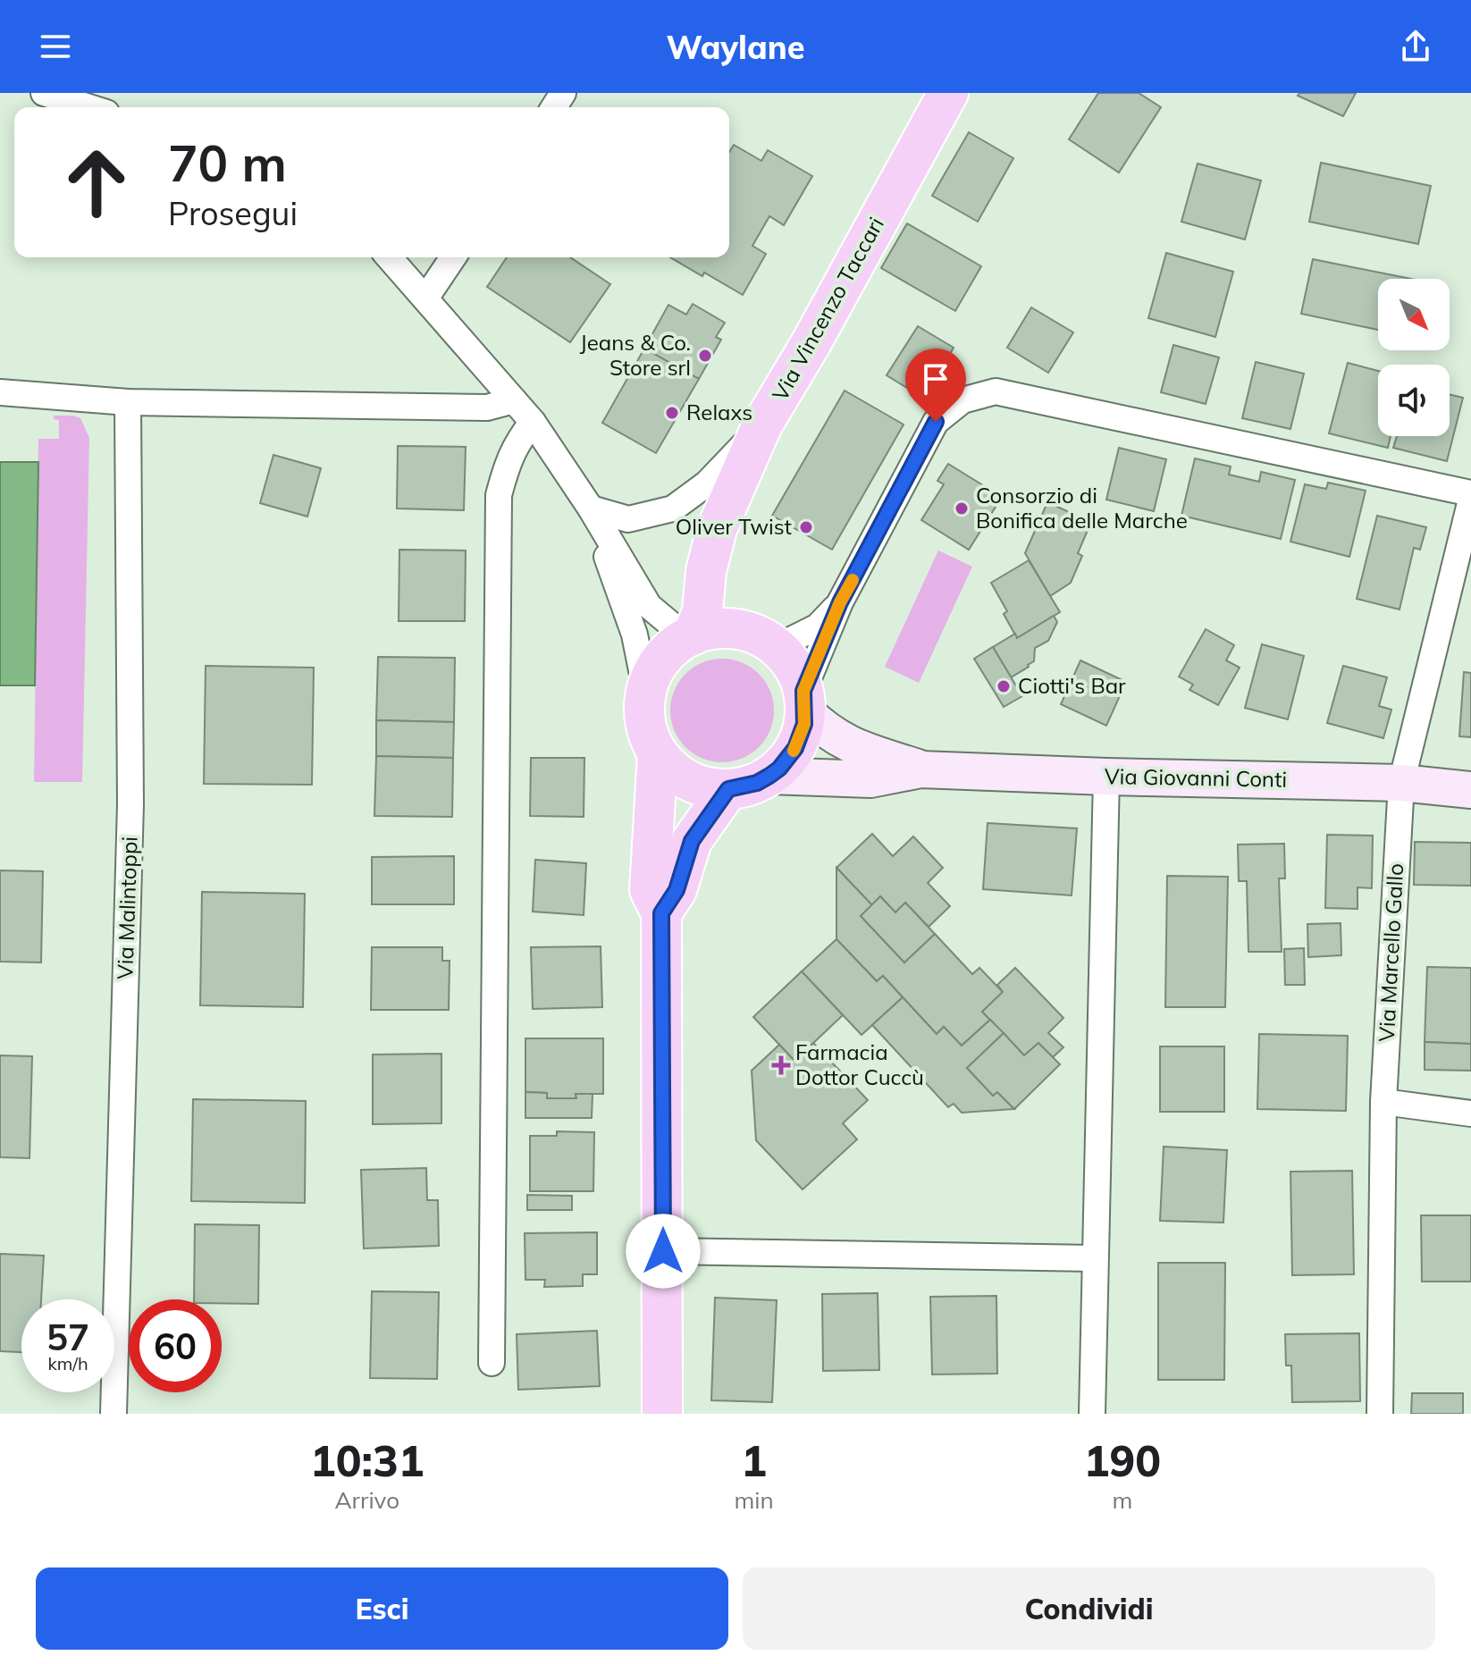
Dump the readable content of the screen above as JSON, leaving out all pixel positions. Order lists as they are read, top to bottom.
{
  "streets": {
    "main road": ["Via Vincenzo Taccari", "Via Giovanni Conti"],
    "street": ["Via Malintoppi", "Via Marcello Gallo"]
  },
  "crossings": [
    ["Via Vincenzo Taccari", "Via Giovanni Conti"],
    ["Via Giovanni Conti", "Via Marcello Gallo"]
  ],
  "places": {
    "other": [
      "Jeans & Co. Store srl",
      "Relaxs",
      "Consorzio di Bonifica delle Marche",
      "Oliver Twist",
      "Ciotti's Bar"
    ],
    "health": ["Farmacia Dottor Cuccù"]
  },
  "north": "bottom right",
  "page": {
    "header": "Waylane",
    "turn": ["70 m", "Prosegui"],
    "speed": "57 km/h",
    "limit": "60",
    "eta": [
      "10:31",
      "Arrivo",
      "1",
      "min",
      "190",
      "m"
    ],
    "buttons": ["Esci", "Condividi"]
  }
}
